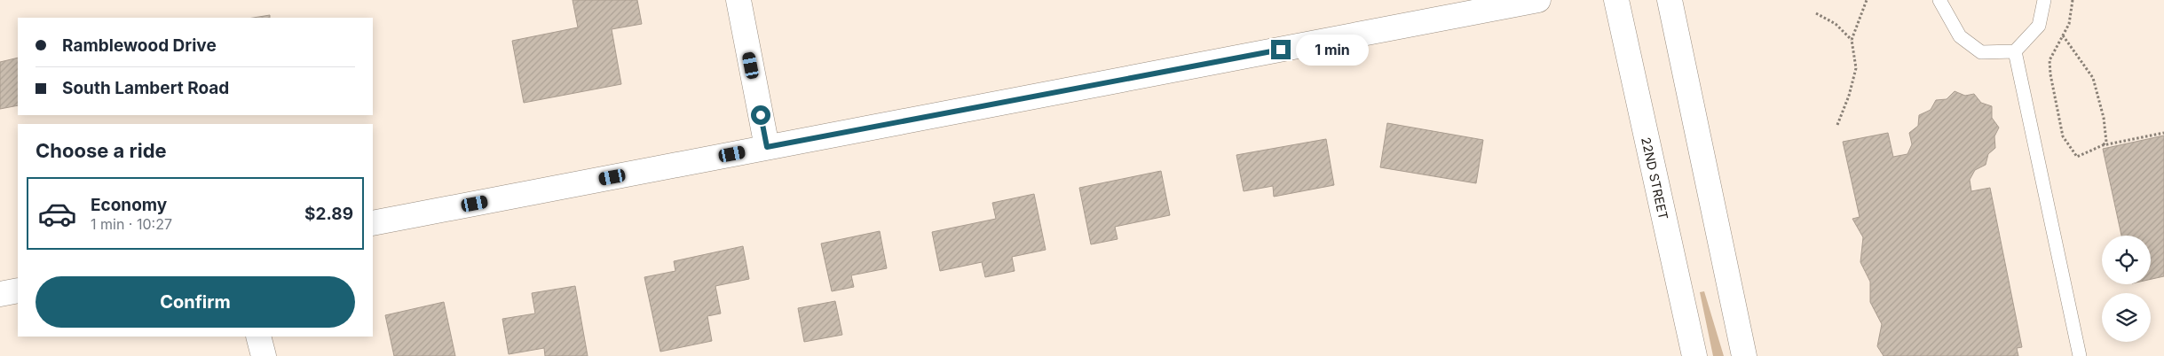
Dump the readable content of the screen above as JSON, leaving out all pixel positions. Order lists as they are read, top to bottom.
{
  "streets": {
    "street": ["22ND STREET"]
  },
  "page": {
    "banner": ["Ramblewood Drive", "South Lambert Road"],
    "bubble": "1 min",
    "heading": "Choose a ride",
    "list": [
      {
        "name": "Economy",
        "note": "1 min · 10:27",
        "value": "$2.89"
      }
    ],
    "buttons": "Confirm"
  }
}
